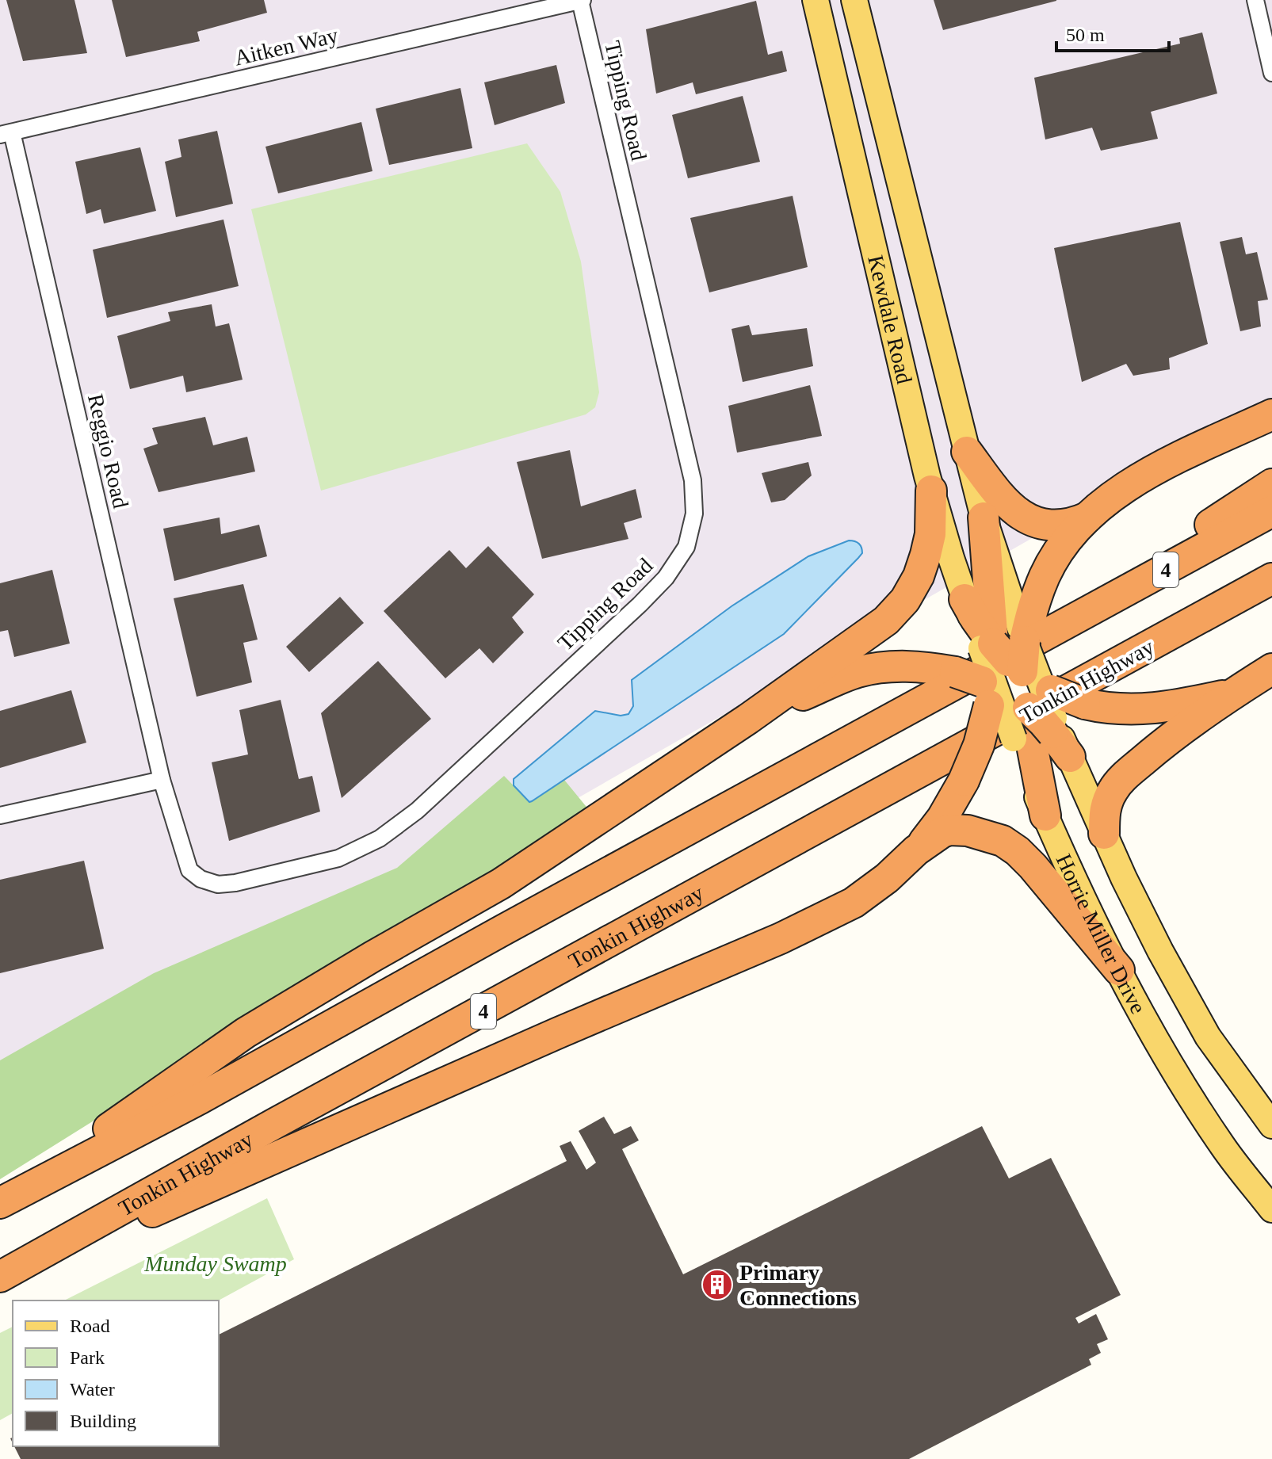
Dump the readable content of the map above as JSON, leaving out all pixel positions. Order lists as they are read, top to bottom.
{
  "streets": {
    "highway": ["4", "Tonkin Highway"],
    "main road": ["Kewdale Road", "Horrie Miller Drive"],
    "street": ["Aitken Way", "Tipping Road", "Reggio Road"]
  },
  "crossings": [
    ["Aitken Way", "Tipping Road"],
    ["Aitken Way", "Reggio Road"],
    ["Tipping Road", "Reggio Road"]
  ],
  "parks": ["Munday Swamp"],
  "places": {
    "building": ["Primary Connections"]
  },
  "legend": [
    "Road",
    "Park",
    "Water",
    "Building"
  ],
  "scale_bar": "50 m"
}
